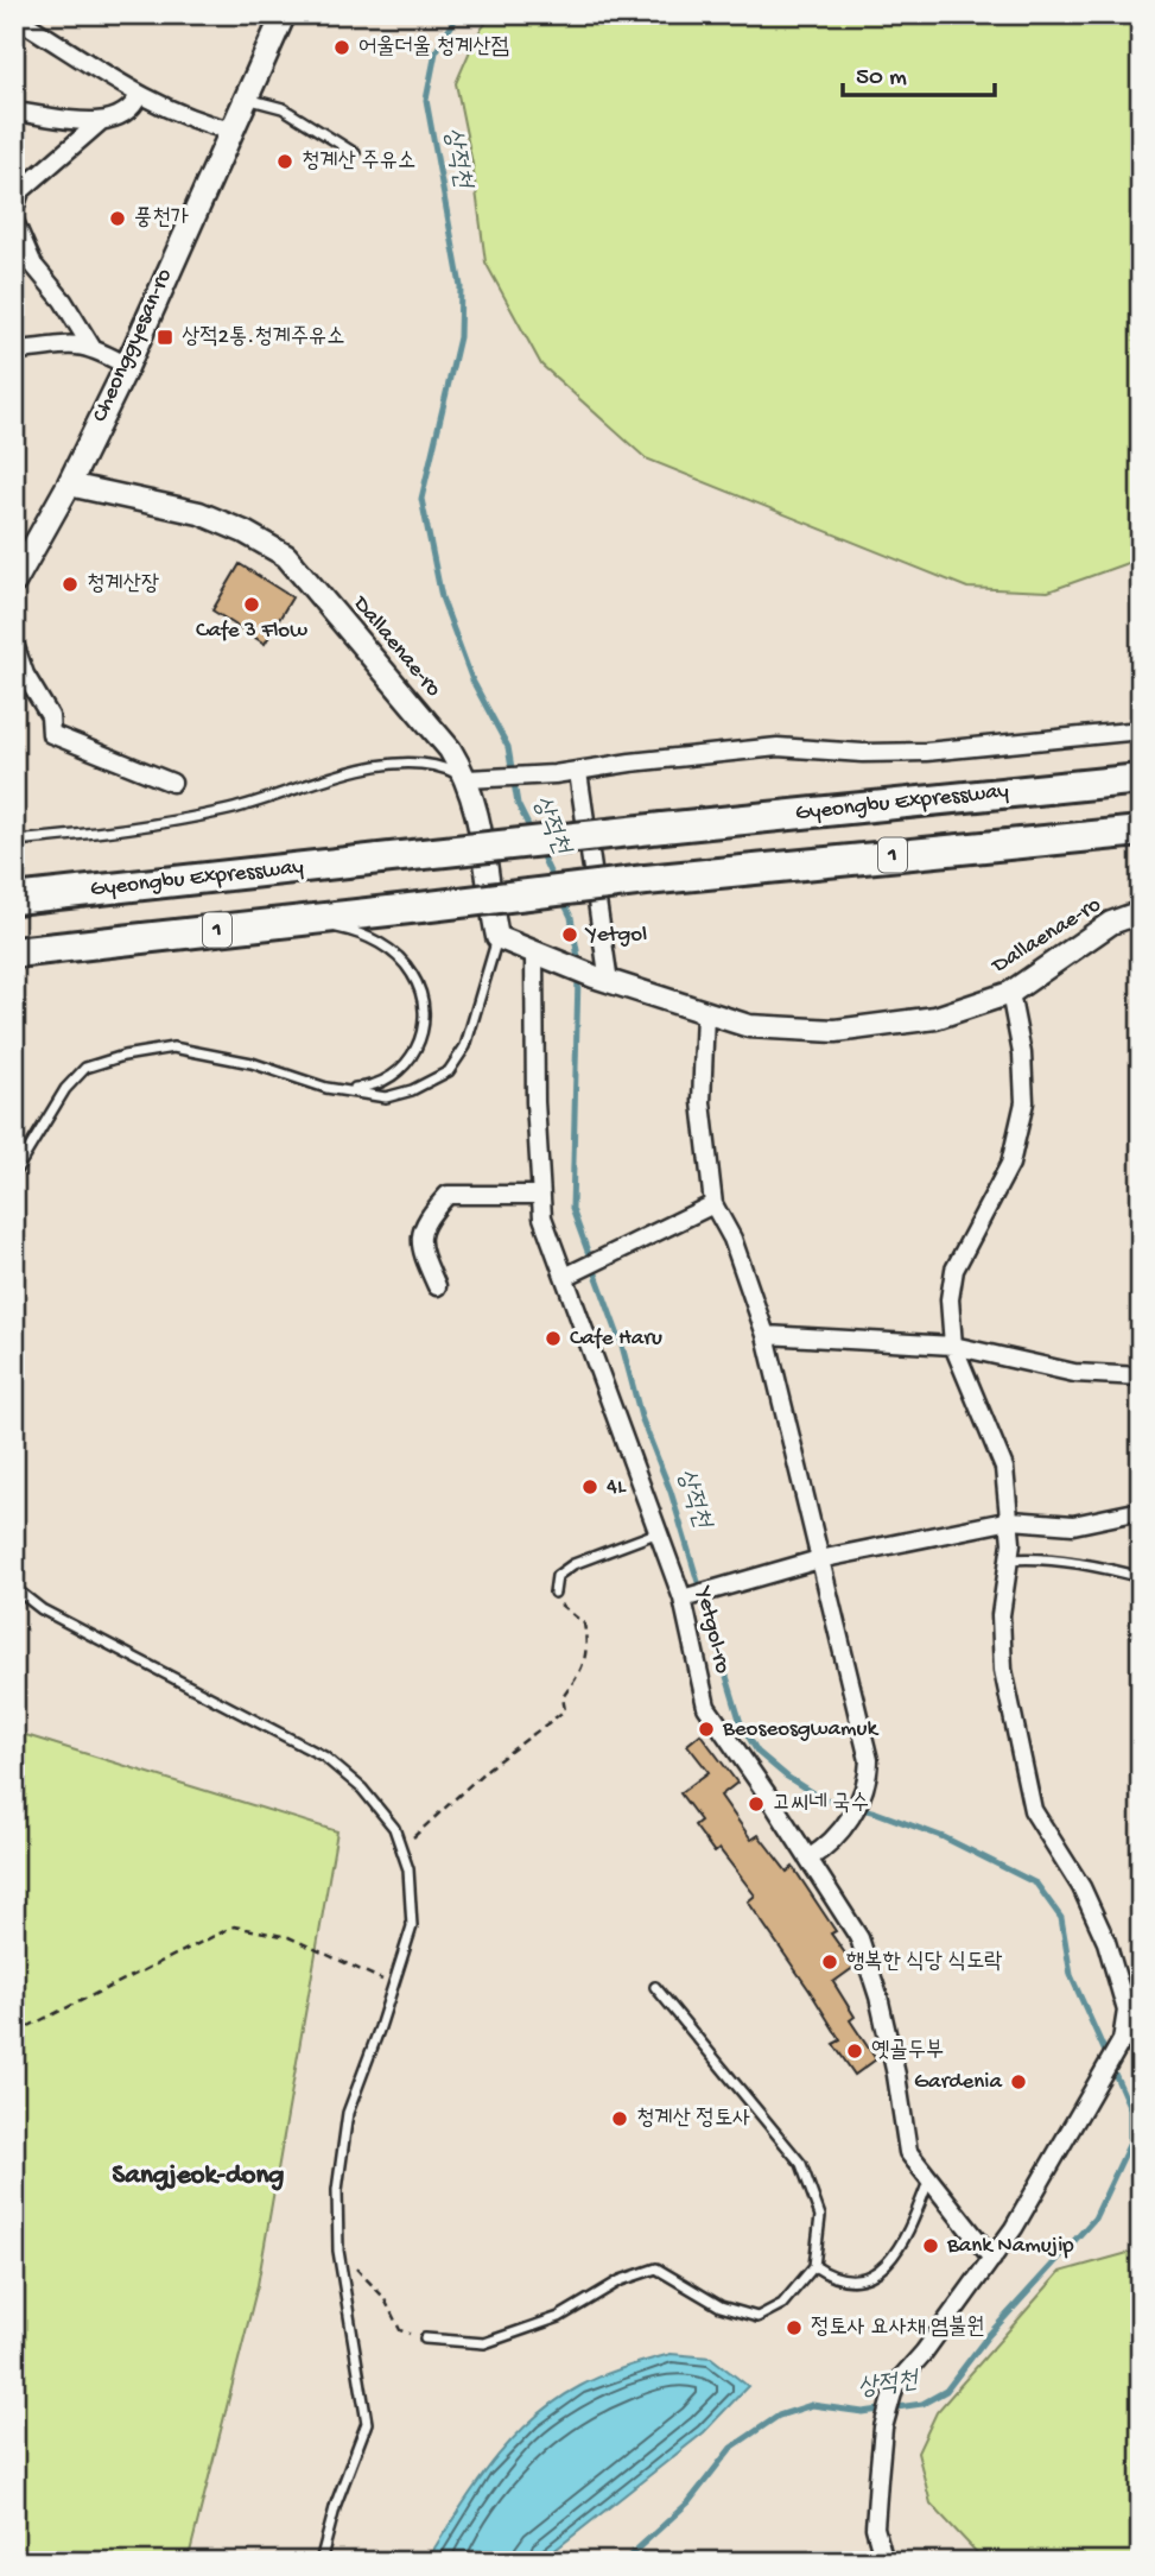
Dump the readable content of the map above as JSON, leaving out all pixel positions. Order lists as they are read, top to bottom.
{
  "streets": {
    "highway": ["Gyeongbu Expressway", "1"],
    "main road": ["Cheonggyesan-ro"],
    "street": ["Dallaenae-ro", "Yetgol-ro"]
  },
  "crossings": [
    ["Cheonggyesan-ro", "Dallaenae-ro"],
    ["Dallaenae-ro", "Yetgol-ro"]
  ],
  "districts": ["Sangjeok-dong"],
  "water": ["상적천"],
  "places": {
    "other": [
      "어울더울 청계산점",
      "청계산 주유소",
      "풍천가",
      "청계산장",
      "Cafe 3 Flow",
      "Yetgol",
      "Cafe Haru",
      "4L",
      "Beoseosgwamuk",
      "고씨네 국수",
      "행복한 식당 식도락",
      "옛골두부",
      "Gardenia",
      "청계산 정토사",
      "Bank Namujip",
      "정토사 요사채 염불원"
    ],
    "transit": ["상적2통.청계주유소"]
  },
  "scale_bar": "50 m"
}
